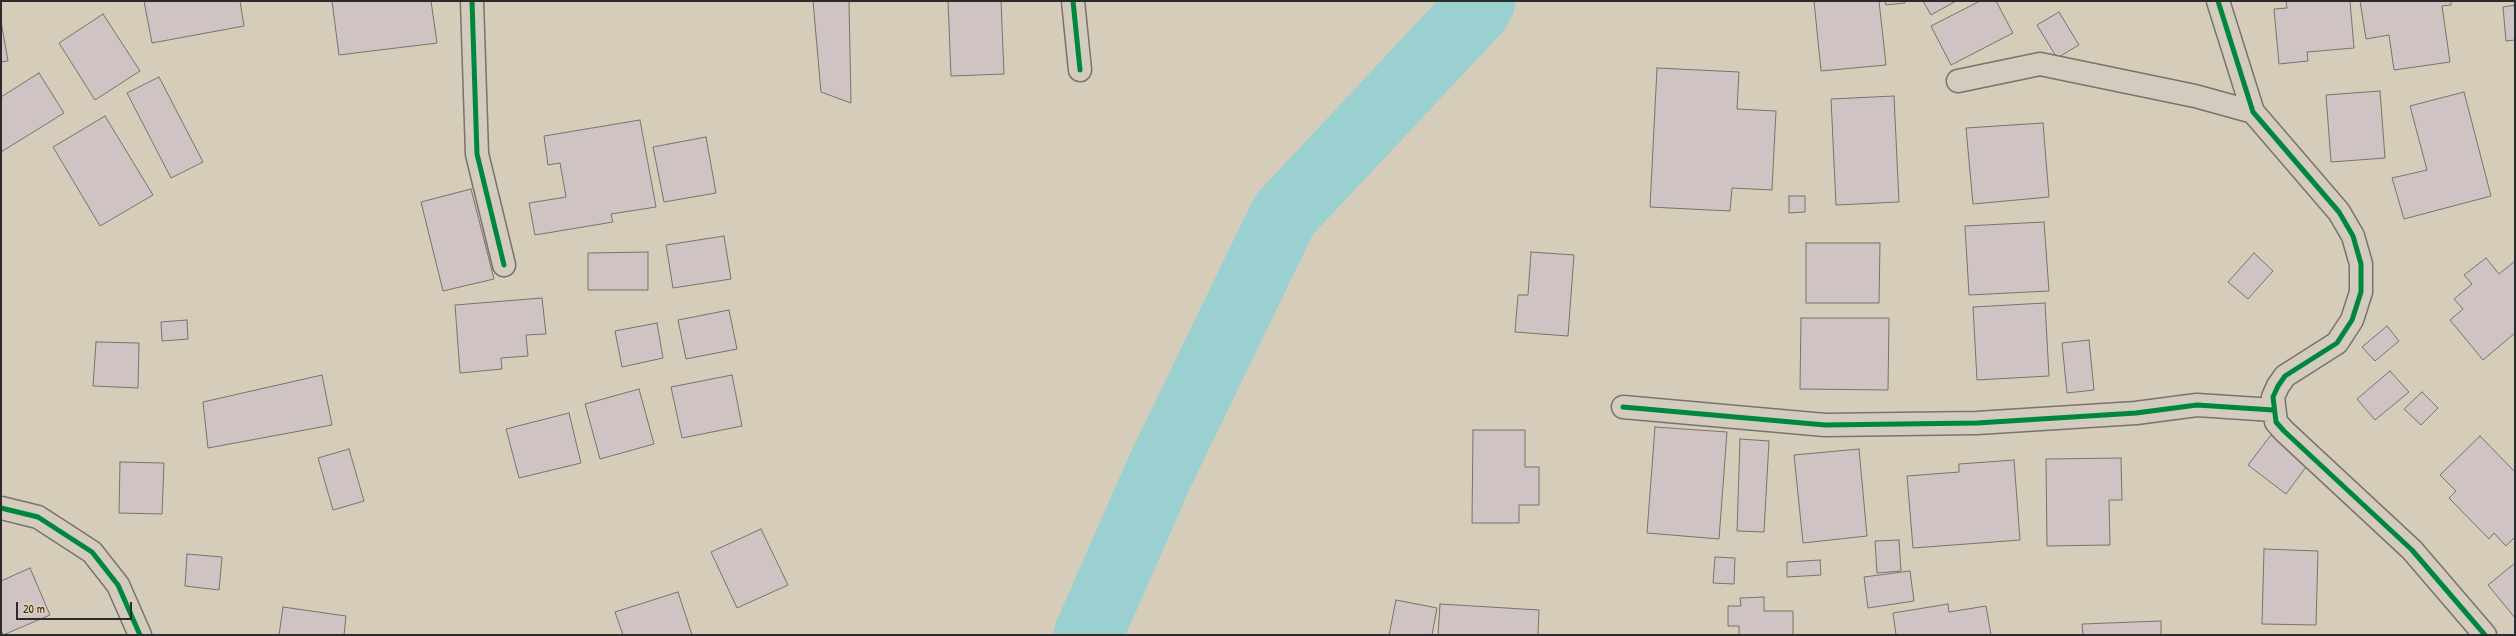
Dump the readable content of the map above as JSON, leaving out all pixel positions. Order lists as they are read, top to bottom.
{
  "scale_bar": "20 m"
}
